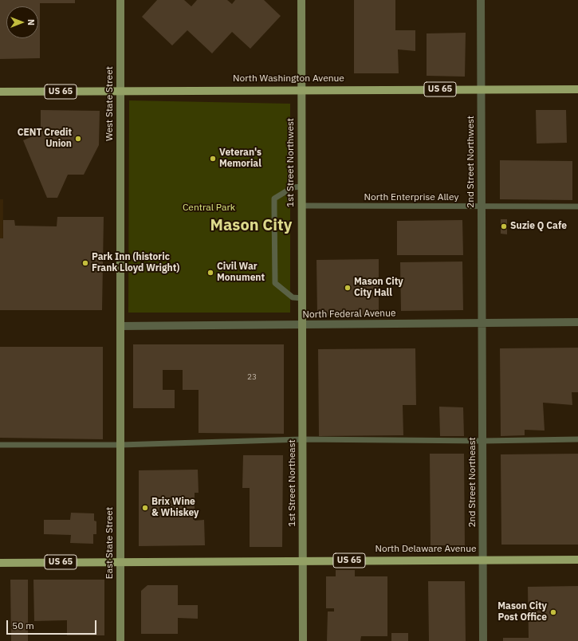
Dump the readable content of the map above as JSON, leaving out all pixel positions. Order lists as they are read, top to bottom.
{
  "streets": {
    "main road": [
      "North Washington Avenue",
      "US 65",
      "West State Street",
      "1st Street Northwest",
      "1st Street Northeast",
      "East State Street",
      "North Delaware Avenue"
    ],
    "street": ["2nd Street Northwest", "North Federal Avenue", "2nd Street Northeast"],
    "lane": ["North Enterprise Alley"]
  },
  "crossings": [
    ["North Washington Avenue", "West State Street"],
    ["North Washington Avenue", "2nd Street Northwest"],
    ["North Washington Avenue", "1st Street Northwest"],
    ["US 65", "East State Street"],
    ["US 65", "North Delaware Avenue"],
    ["West State Street", "North Federal Avenue"],
    ["West State Street", "East State Street"],
    ["2nd Street Northwest", "North Enterprise Alley"],
    ["2nd Street Northwest", "North Federal Avenue"],
    ["2nd Street Northwest", "2nd Street Northeast"],
    ["1st Street Northwest", "North Enterprise Alley"],
    ["1st Street Northwest", "North Federal Avenue"],
    ["1st Street Northwest", "1st Street Northeast"],
    ["North Federal Avenue", "2nd Street Northeast"],
    ["North Federal Avenue", "1st Street Northeast"],
    ["North Federal Avenue", "East State Street"],
    ["2nd Street Northeast", "North Delaware Avenue"],
    ["1st Street Northeast", "North Delaware Avenue"],
    ["East State Street", "North Delaware Avenue"]
  ],
  "districts": ["Mason City"],
  "parks": ["Central Park"],
  "places": [
    "CENT Credit Union",
    "Veteran's Memorial",
    "Suzie Q Cafe",
    "Park Inn (historic Frank Lloyd Wright)",
    "Civil War Monument",
    "Mason City City Hall",
    "Brix Wine & Whiskey",
    "Mason City Post Office"
  ],
  "house_numbers": ["23"],
  "scale_bar": "50 m",
  "north": "right"
}
